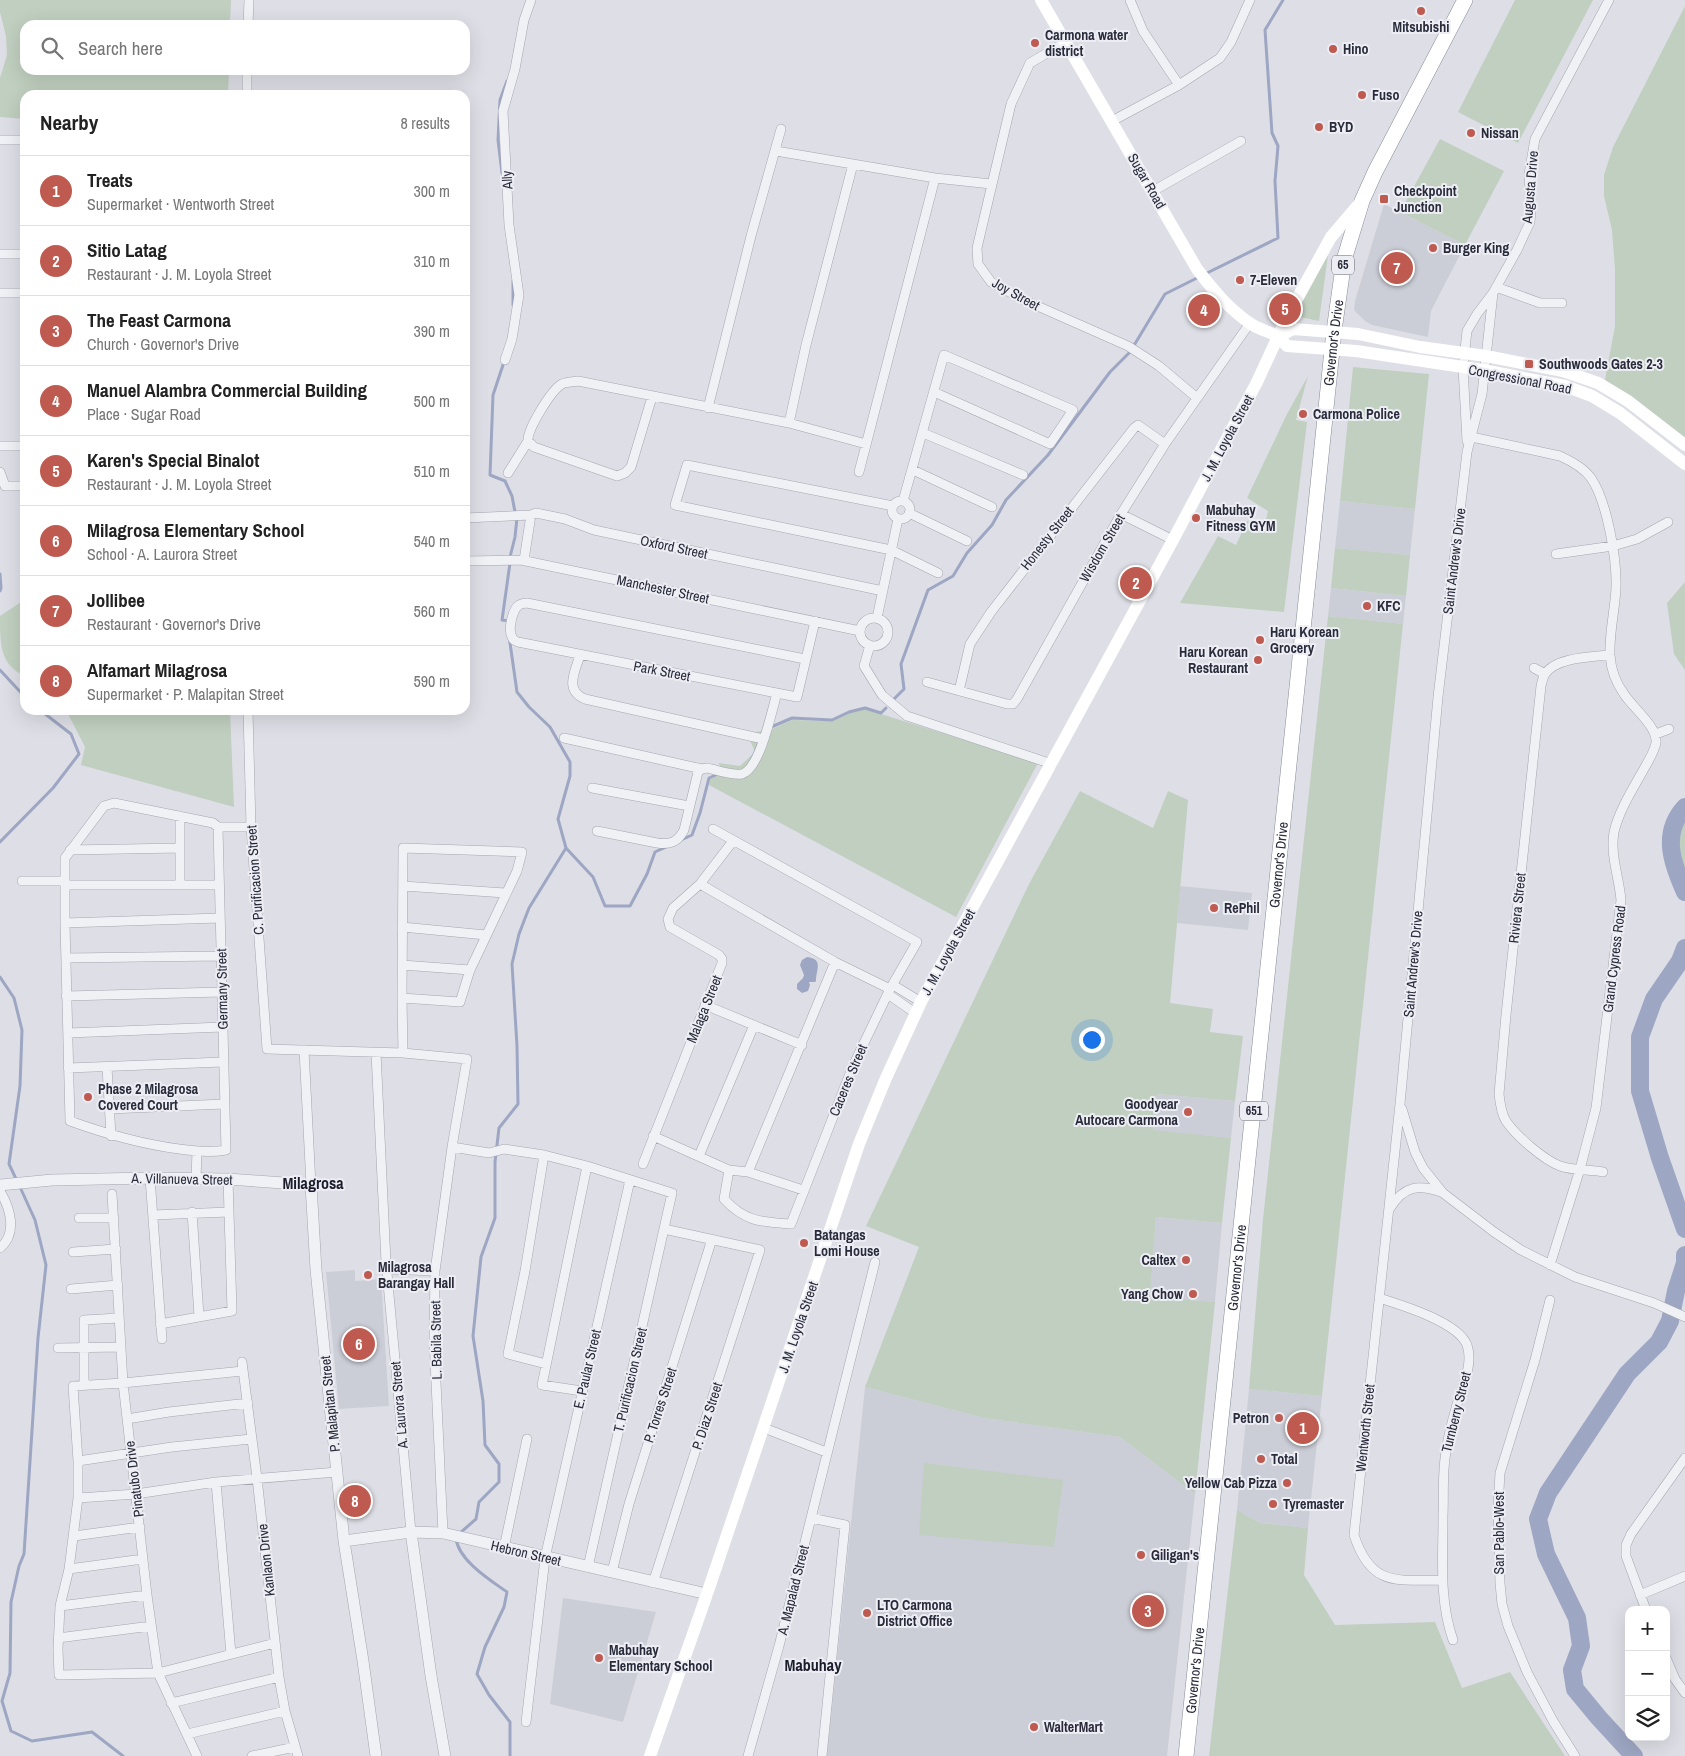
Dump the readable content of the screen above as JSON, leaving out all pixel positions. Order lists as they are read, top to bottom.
{
  "streets": {
    "highway": ["65", "Governor's Drive", "651"],
    "main road": ["Sugar Road", "Congressional Road", "J. M. Loyola Street"],
    "street": [
      "Ally",
      "Augusta Drive",
      "Joy Street",
      "Honesty Street",
      "Oxford Street",
      "Wisdom Street",
      "Saint Andrew's Drive",
      "Manchester Street",
      "Park Street",
      "C. Purificacion Street",
      "Riviera Street",
      "Grand Cypress Road",
      "Germany Street",
      "Malaga Street",
      "Caceres Street",
      "A. Villanueva Street",
      "L. Babila Street",
      "E. Paular Street",
      "T. Purificacion Street",
      "P. Malapitan Street",
      "A. Laurora Street",
      "P. Torres Street",
      "Turnberry Street",
      "P. Diaz Street",
      "Wentworth Street",
      "Pinatubo Drive",
      "San Pablo-West",
      "Hebron Street",
      "Kanlaon Drive",
      "A. Mapalad Street"
    ]
  },
  "crossings": [
    ["Sugar Road", "Joy Street"],
    ["Sugar Road", "Governor's Drive"],
    ["Sugar Road", "Congressional Road"],
    ["Sugar Road", "J. M. Loyola Street"],
    ["Sugar Road", "Wisdom Street"],
    ["Augusta Drive", "Congressional Road"],
    ["Augusta Drive", "Saint Andrew's Drive"],
    ["Joy Street", "Wisdom Street"],
    ["Governor's Drive", "Congressional Road"],
    ["Governor's Drive", "J. M. Loyola Street"],
    ["Congressional Road", "Saint Andrew's Drive"],
    ["J. M. Loyola Street", "Hebron Street"],
    ["Honesty Street", "Wisdom Street"],
    ["Saint Andrew's Drive", "Grand Cypress Road"],
    ["Saint Andrew's Drive", "Wentworth Street"],
    ["Manchester Street", "Park Street"],
    ["C. Purificacion Street", "P. Malapitan Street"],
    ["Riviera Street", "Grand Cypress Road"],
    ["Malaga Street", "Caceres Street"],
    ["A. Villanueva Street", "P. Malapitan Street"],
    ["L. Babila Street", "Hebron Street"],
    ["E. Paular Street", "T. Purificacion Street"],
    ["E. Paular Street", "Hebron Street"],
    ["T. Purificacion Street", "Hebron Street"],
    ["P. Malapitan Street", "Hebron Street"],
    ["A. Laurora Street", "Hebron Street"],
    ["P. Torres Street", "P. Diaz Street"],
    ["P. Torres Street", "Hebron Street"],
    ["Turnberry Street", "Wentworth Street"],
    ["P. Diaz Street", "Hebron Street"],
    ["Pinatubo Drive", "Kanlaon Drive"]
  ],
  "districts": ["Milagrosa", "Mabuhay"],
  "places": {
    "other": [
      "Mitsubishi",
      "Carmona water district",
      "Hino",
      "Fuso",
      "BYD",
      "Nissan",
      "Burger King",
      "7-Eleven",
      "Carmona Police",
      "Mabuhay Fitness GYM",
      "KFC",
      "Haru Korean Grocery",
      "Haru Korean Restaurant",
      "RePhil",
      "Phase 2 Milagrosa Covered Court",
      "Goodyear Autocare Carmona",
      "Batangas Lomi House",
      "Caltex",
      "Milagrosa Barangay Hall",
      "Yang Chow",
      "Petron",
      "Total",
      "Yellow Cab Pizza",
      "Tyremaster",
      "Giligan's",
      "LTO Carmona District Office",
      "Mabuhay Elementary School",
      "WalterMart"
    ],
    "transit": ["Checkpoint Junction", "Southwoods Gates 2-3"]
  },
  "page": {
    "search": "Search here",
    "heading": ["Nearby", "8 results"],
    "list": [
      {
        "mark": "1",
        "name": "Treats",
        "note": "Supermarket · Wentworth Street",
        "value": "300 m"
      },
      {
        "mark": "2",
        "name": "Sitio Latag",
        "note": "Restaurant · J. M. Loyola Street",
        "value": "310 m"
      },
      {
        "mark": "3",
        "name": "The Feast Carmona",
        "note": "Church · Governor's Drive",
        "value": "390 m"
      },
      {
        "mark": "4",
        "name": "Manuel Alambra Commercial Building",
        "note": "Place · Sugar Road",
        "value": "500 m"
      },
      {
        "mark": "5",
        "name": "Karen's Special Binalot",
        "note": "Restaurant · J. M. Loyola Street",
        "value": "510 m"
      },
      {
        "mark": "6",
        "name": "Milagrosa Elementary School",
        "note": "School · A. Laurora Street",
        "value": "540 m"
      },
      {
        "mark": "7",
        "name": "Jollibee",
        "note": "Restaurant · Governor's Drive",
        "value": "560 m"
      },
      {
        "mark": "8",
        "name": "Alfamart Milagrosa",
        "note": "Supermarket · P. Malapitan Street",
        "value": "590 m"
      }
    ],
    "pins": [
      "7",
      "5",
      "4",
      "2",
      "6",
      "1",
      "8",
      "3"
    ],
    "map_buttons": ["+", "−"]
  }
}
